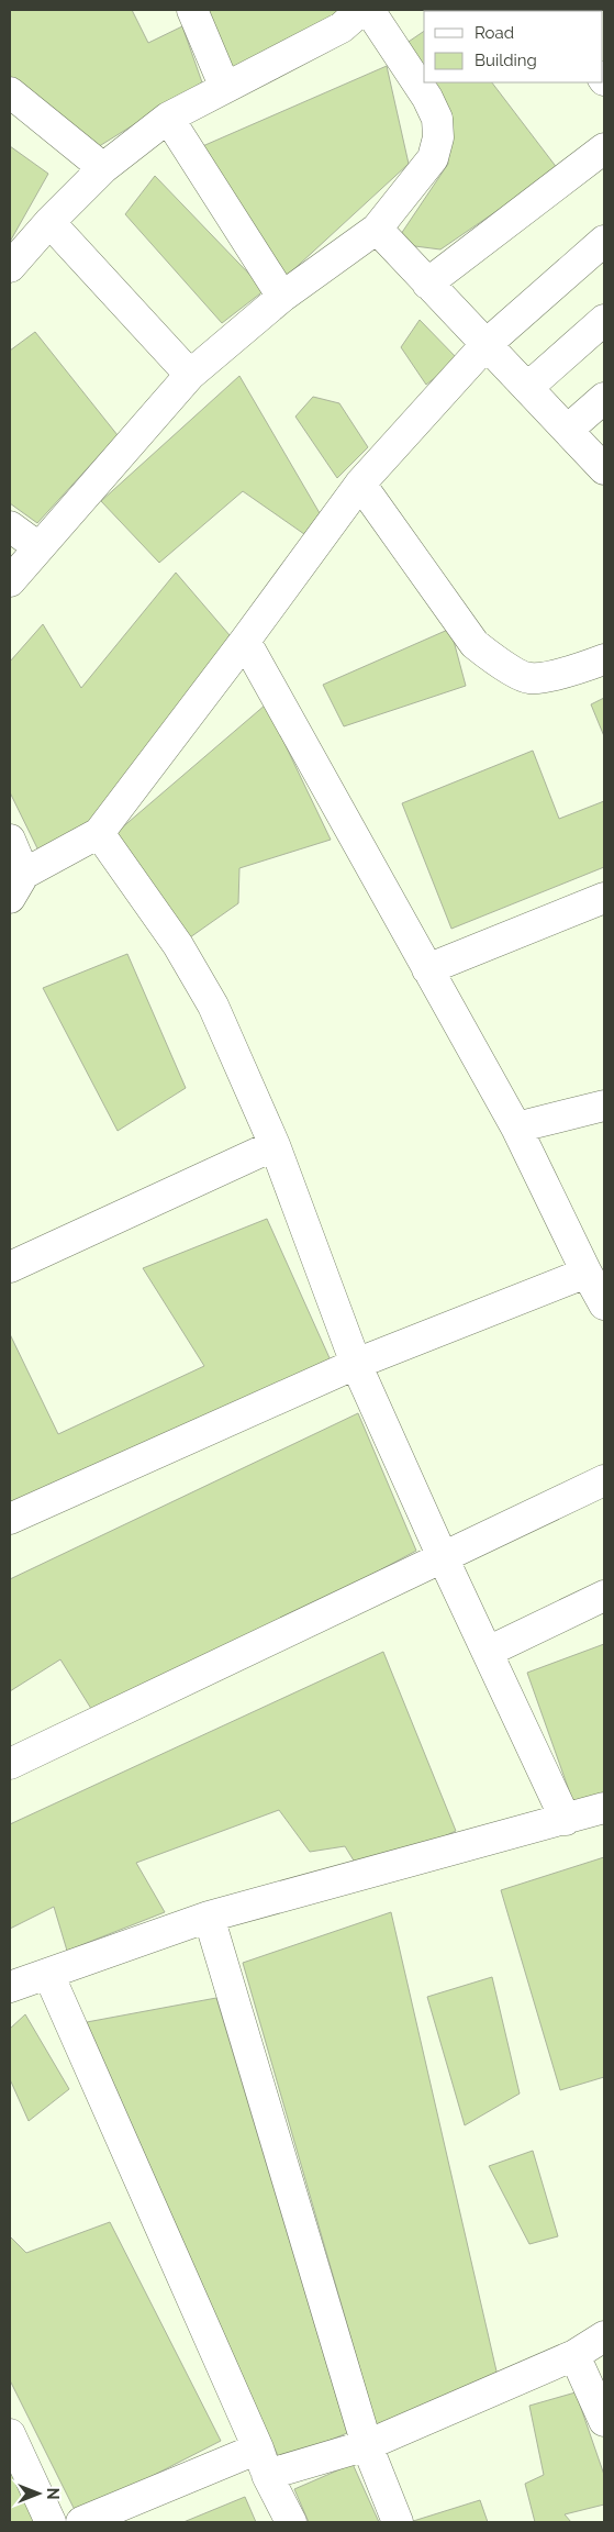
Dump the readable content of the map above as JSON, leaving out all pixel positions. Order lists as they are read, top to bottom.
{
  "legend": ["Road", "Building"],
  "north": "right"
}
